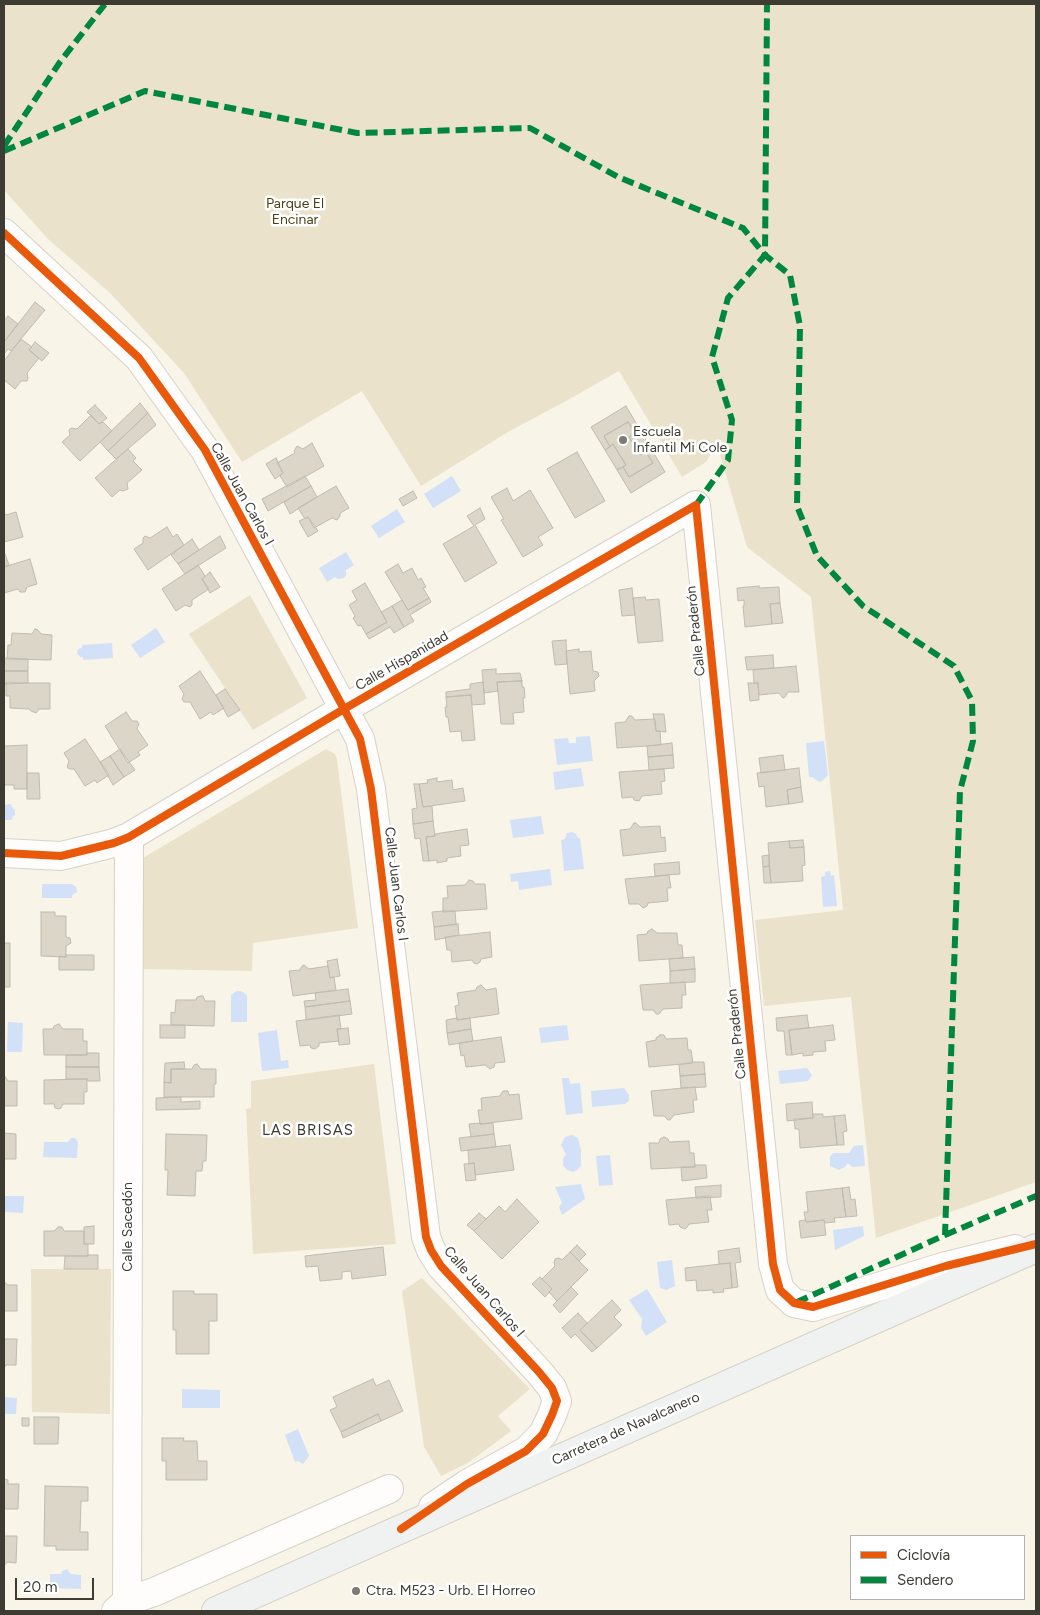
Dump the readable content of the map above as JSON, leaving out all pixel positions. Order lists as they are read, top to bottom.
{
  "streets": {
    "main road": ["Carretera de Navalcanero"],
    "street": [
      "Calle Juan Carlos I",
      "Calle Praderón",
      "Calle Hispanidad",
      "Calle Sacedón"
    ]
  },
  "crossings": [
    ["Calle Juan Carlos I", "Calle Hispanidad"],
    ["Calle Juan Carlos I", "Carretera de Navalcanero"],
    ["Calle Praderón", "Calle Hispanidad"],
    ["Calle Hispanidad", "Calle Sacedón"]
  ],
  "districts": ["LAS BRISAS"],
  "parks": ["Parque El Encinar"],
  "places": ["Escuela Infantil Mi Cole", "Ctra. M523 - Urb. El Horreo"],
  "legend": ["Ciclovía", "Sendero"],
  "scale_bar": "20 m"
}
